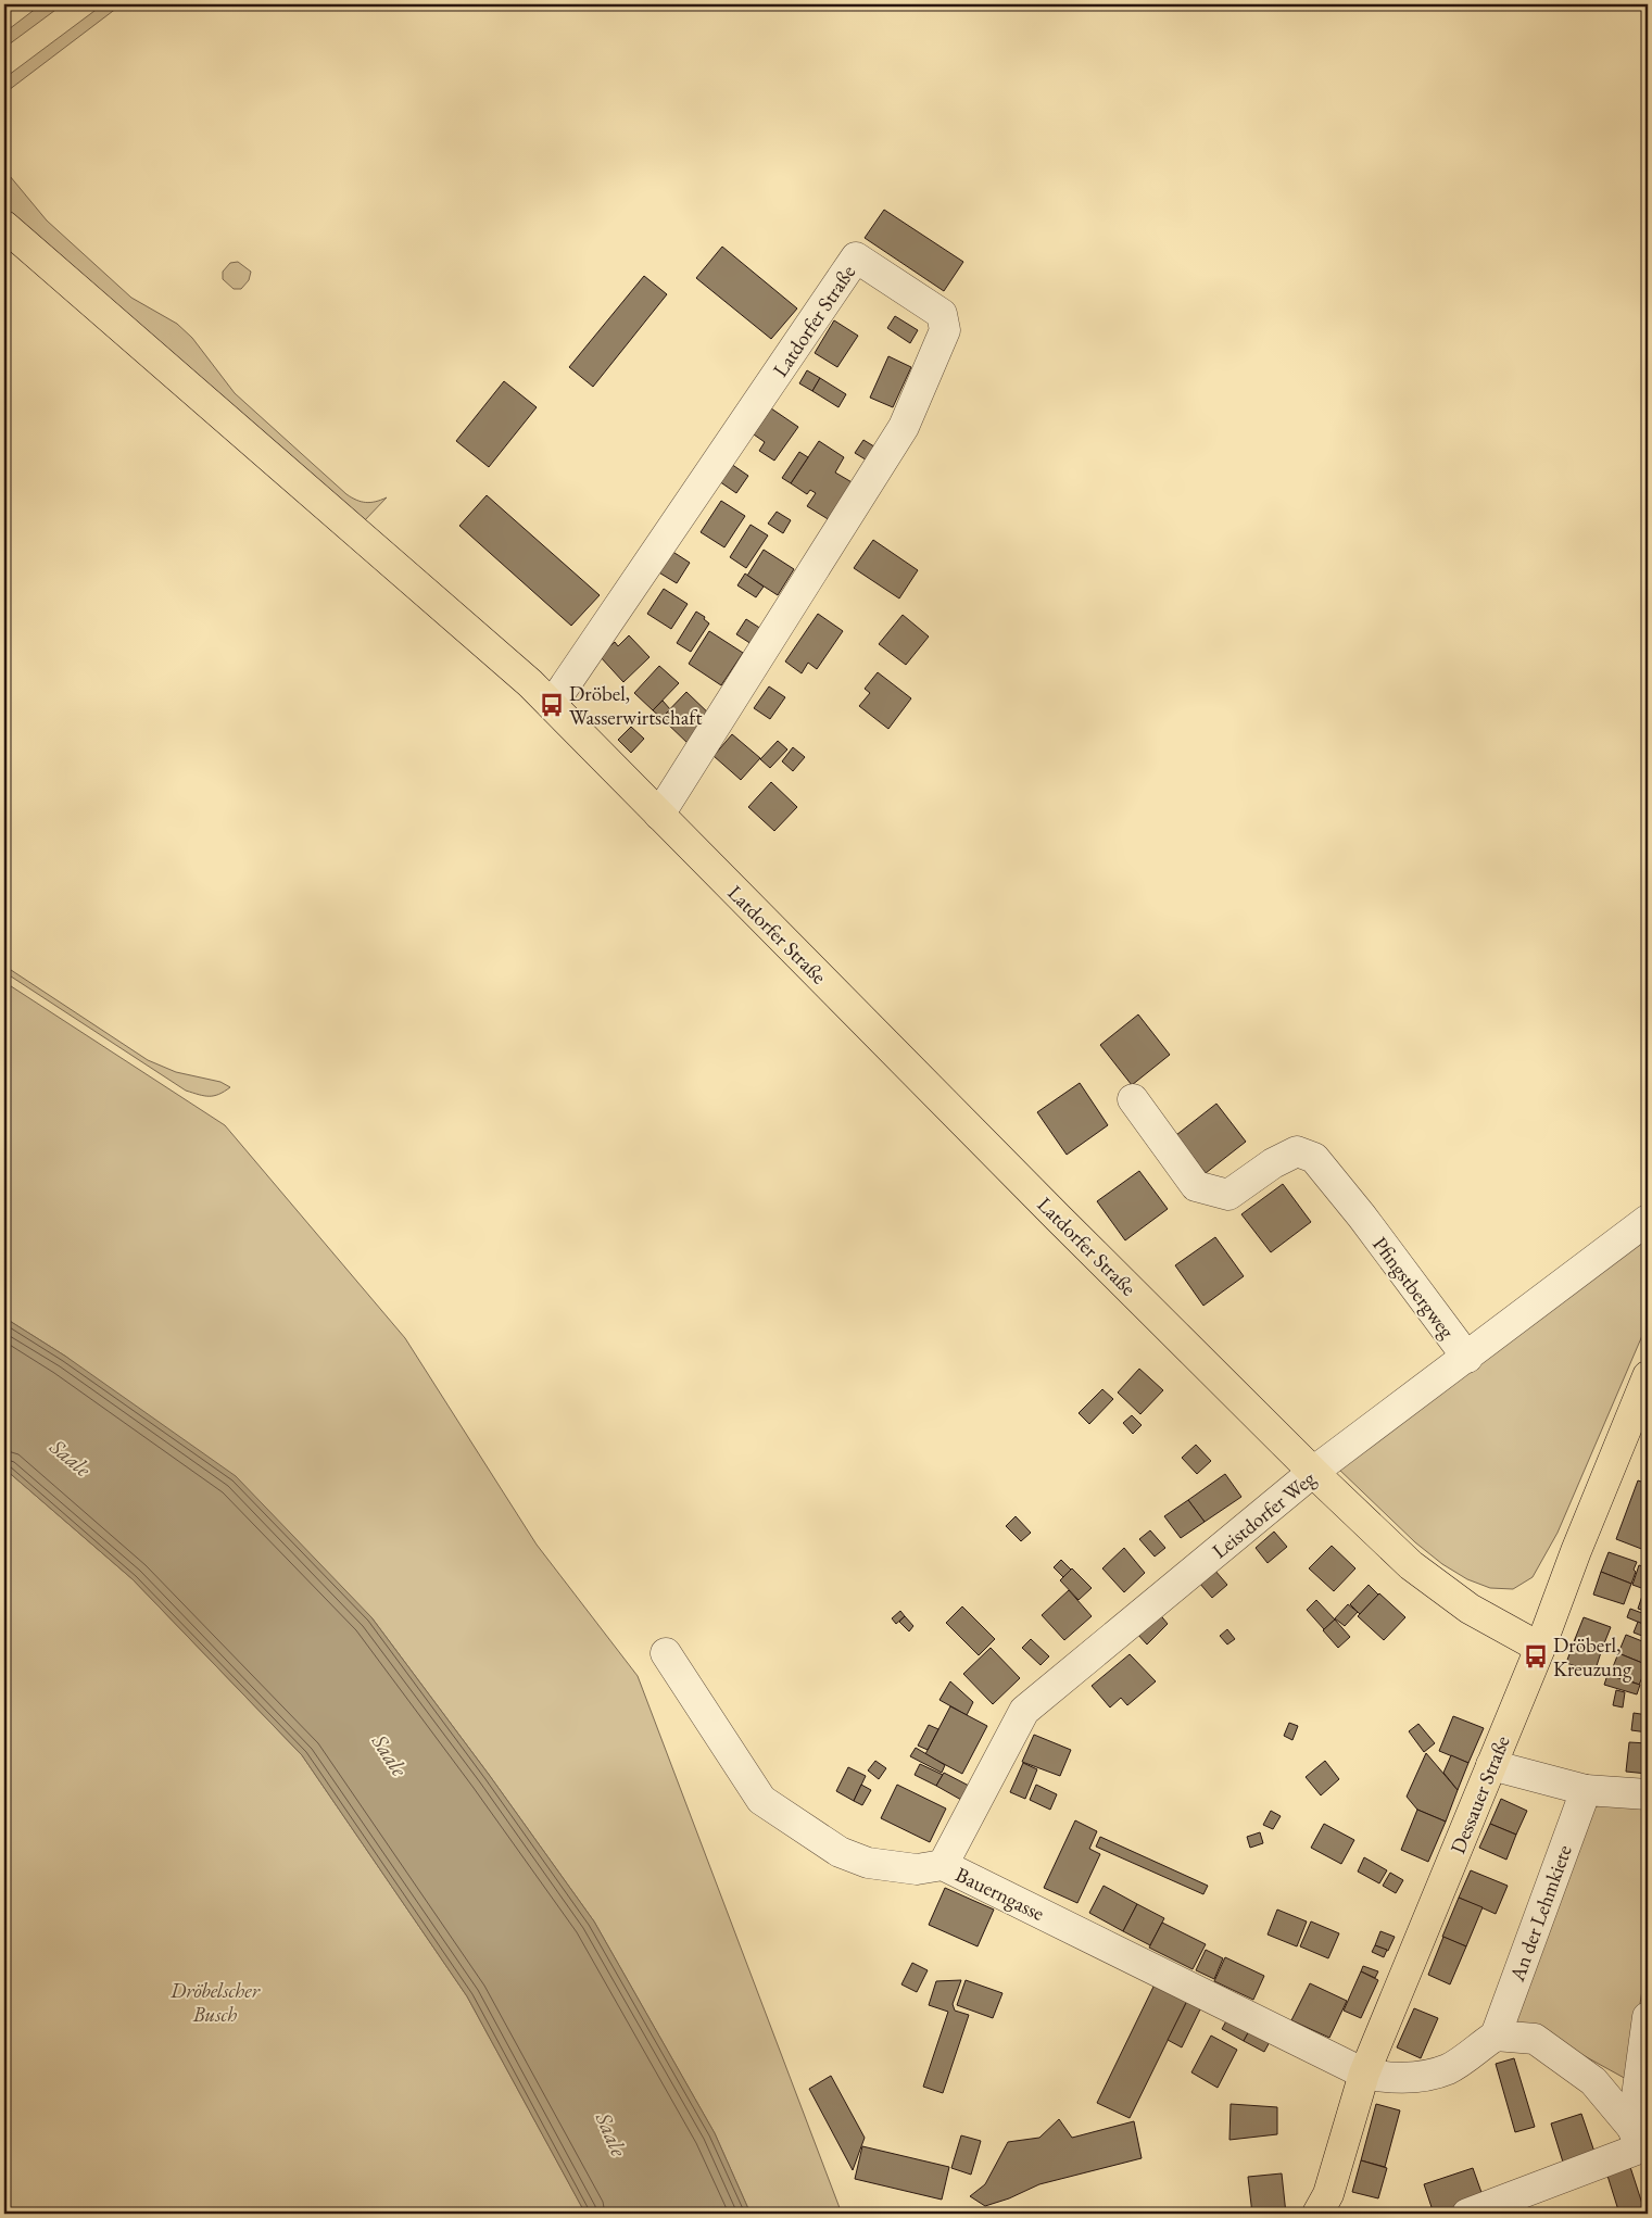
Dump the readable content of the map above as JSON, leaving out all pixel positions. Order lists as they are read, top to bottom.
{
  "streets": {
    "main road": ["Latdorfer Straße", "Dessauer Straße"],
    "street": [
      "Pfingstbergweg",
      "Leistdorfer Weg",
      "Bauerngasse",
      "An der Lehmkiete"
    ]
  },
  "crossings": [
    ["Latdorfer Straße", "Leistdorfer Weg"],
    ["Latdorfer Straße", "Dessauer Straße"],
    ["Pfingstbergweg", "Leistdorfer Weg"],
    ["Leistdorfer Weg", "Bauerngasse"],
    ["Dessauer Straße", "Bauerngasse"]
  ],
  "water": ["Saale"],
  "parks": ["Dröbelscher Busch"],
  "places": {
    "bus stop": ["Dröbel, Wasserwirtschaft", "Dröberl, Kreuzung"]
  }
}
